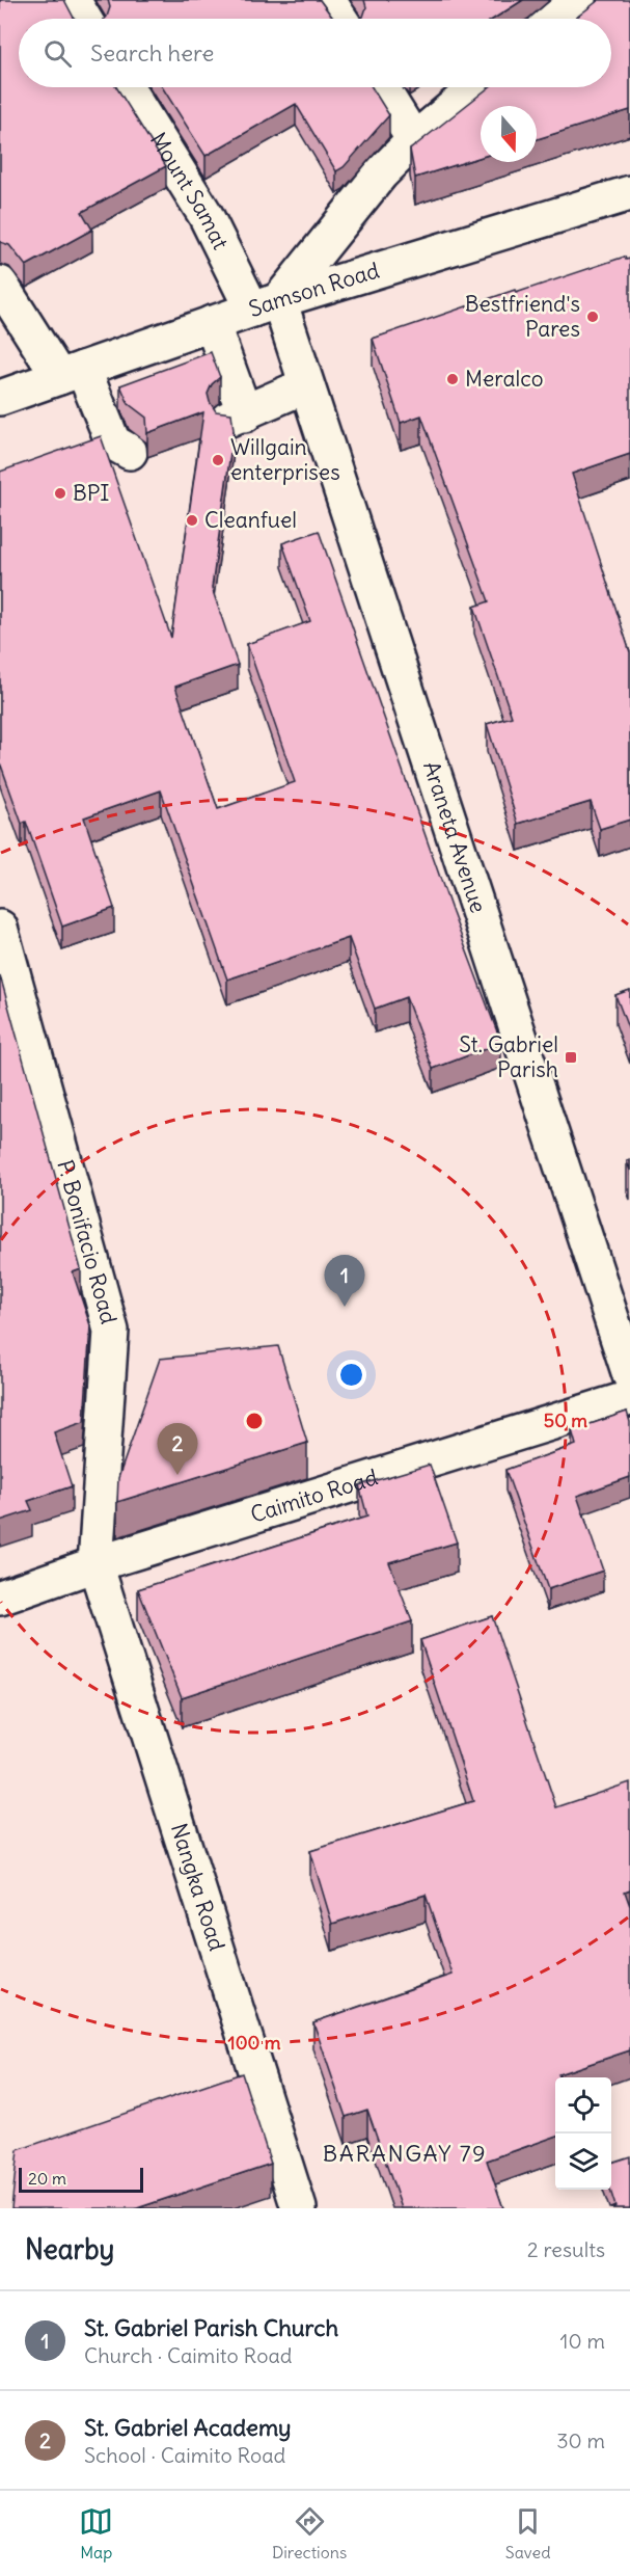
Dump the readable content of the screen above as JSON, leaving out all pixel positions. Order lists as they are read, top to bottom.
{
  "streets": {
    "main road": [
      "Mount Samat",
      "Samson Road",
      "Araneta Avenue",
      "P. Bonifacio Road",
      "Caimito Road",
      "Nangka Road"
    ]
  },
  "crossings": [
    ["Mount Samat", "Samson Road"],
    ["Mount Samat", "Araneta Avenue"],
    ["Samson Road", "Araneta Avenue"],
    ["P. Bonifacio Road", "Caimito Road"],
    ["P. Bonifacio Road", "Nangka Road"],
    ["Caimito Road", "Nangka Road"]
  ],
  "districts": ["BARANGAY 79"],
  "places": {
    "other": [
      "Bestfriend's Pares",
      "Meralco",
      "Willgain enterprises",
      "BPI",
      "Cleanfuel"
    ],
    "transit": ["St. Gabriel Parish"]
  },
  "scale_bar": "20 m",
  "north": "bottom",
  "page": {
    "search": "Search here",
    "pins": ["1", "2"],
    "scale": "20 m",
    "heading": ["Nearby", "2 results"],
    "list": [
      {
        "mark": "1",
        "name": "St. Gabriel Parish Church",
        "note": "Church · Caimito Road",
        "value": "10 m"
      },
      {
        "mark": "2",
        "name": "St. Gabriel Academy",
        "note": "School · Caimito Road",
        "value": "30 m"
      }
    ],
    "nav": ["Map", "Directions", "Saved"]
  },
  "rings": ["50 m", "100 m"]
}
